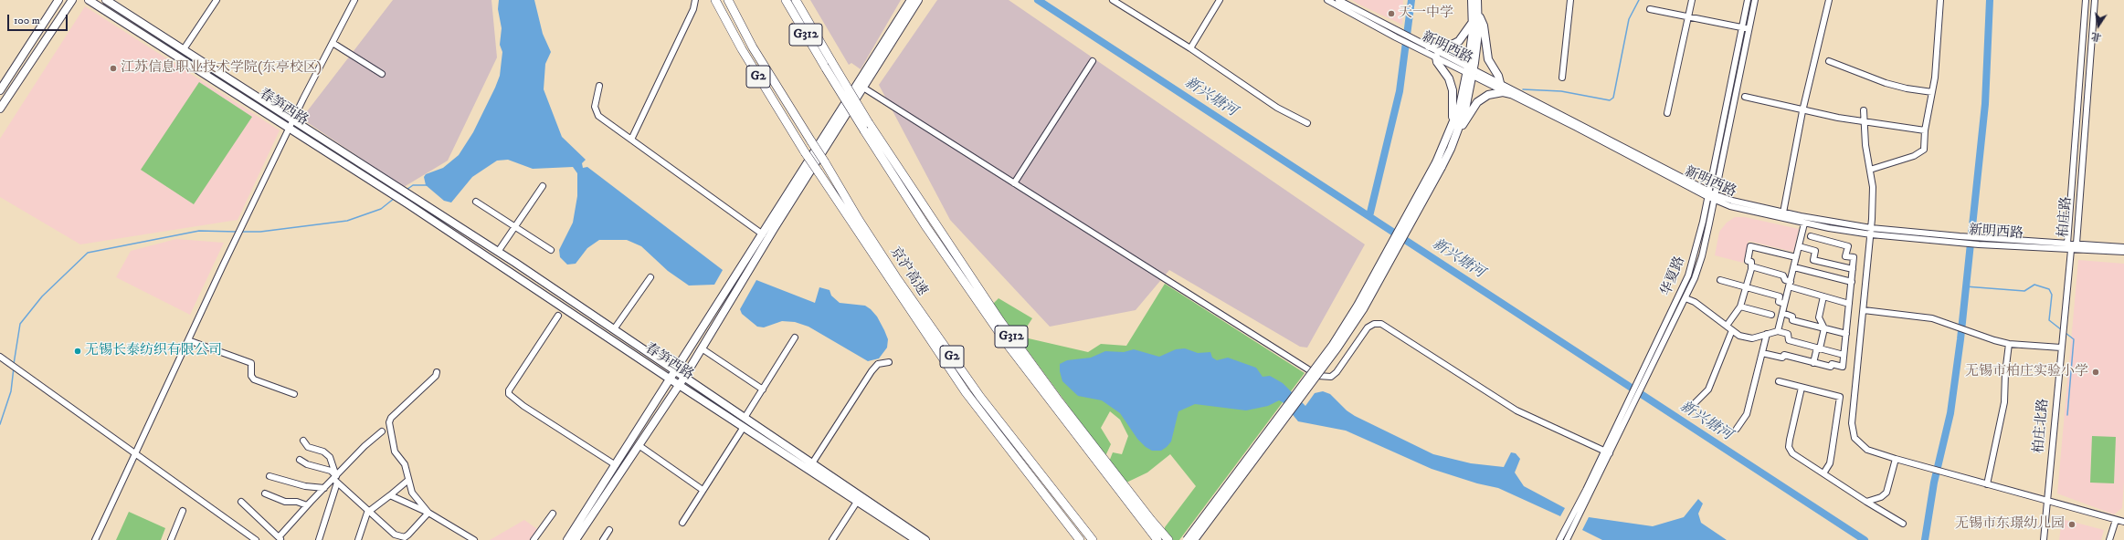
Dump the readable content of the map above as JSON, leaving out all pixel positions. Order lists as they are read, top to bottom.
{
  "streets": {
    "highway": ["G312", "G2", "京沪高速"],
    "main road": ["春笋西路"],
    "street": [
      "新明西路",
      "柏庄路",
      "华夏路",
      "柏庄北路"
    ]
  },
  "crossings": [
    ["新明西路", "柏庄路"],
    ["新明西路", "华夏路"],
    ["新明西路", "柏庄北路"],
    ["柏庄路", "柏庄北路"]
  ],
  "water": ["新兴塘河"],
  "places": [
    "天一中学",
    "江苏信息职业技术学院(东亭校区)",
    "无锡长泰纺织有限公司",
    "无锡市柏庄实验小学",
    "无锡市东璟幼儿园"
  ],
  "scale_bar": "100 m",
  "north": "bottom"
}
